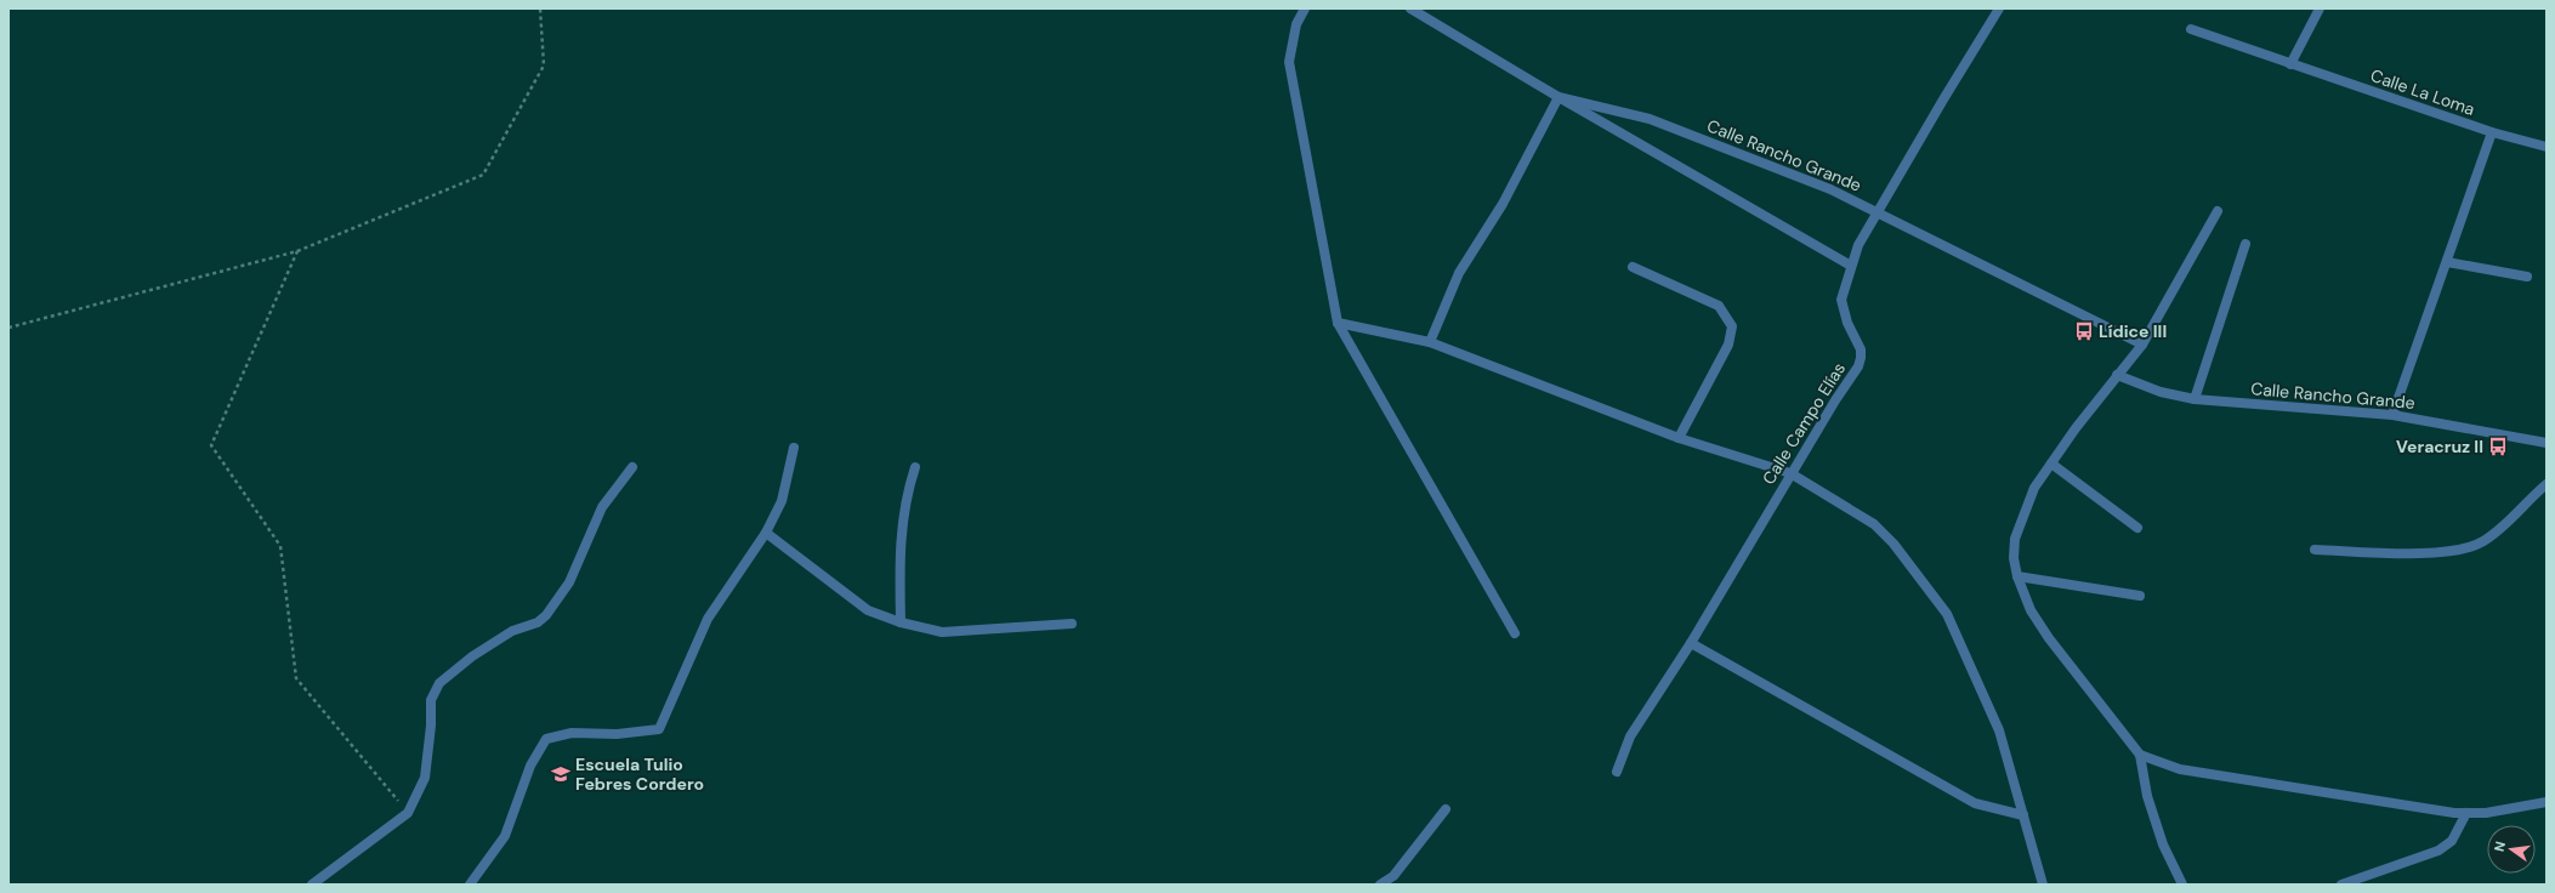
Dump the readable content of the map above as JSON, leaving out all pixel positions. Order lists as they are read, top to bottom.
{
  "streets": {
    "street": ["Calle La Loma", "Calle Rancho Grande", "Calle Campo Elías"]
  },
  "crossings": [
    ["Calle Rancho Grande", "Calle Campo Elías"]
  ],
  "places": {
    "bus stop": ["Lídice III", "Veracruz II"],
    "school or university": ["Escuela Tulio Febres Cordero"]
  },
  "north": "left"
}
